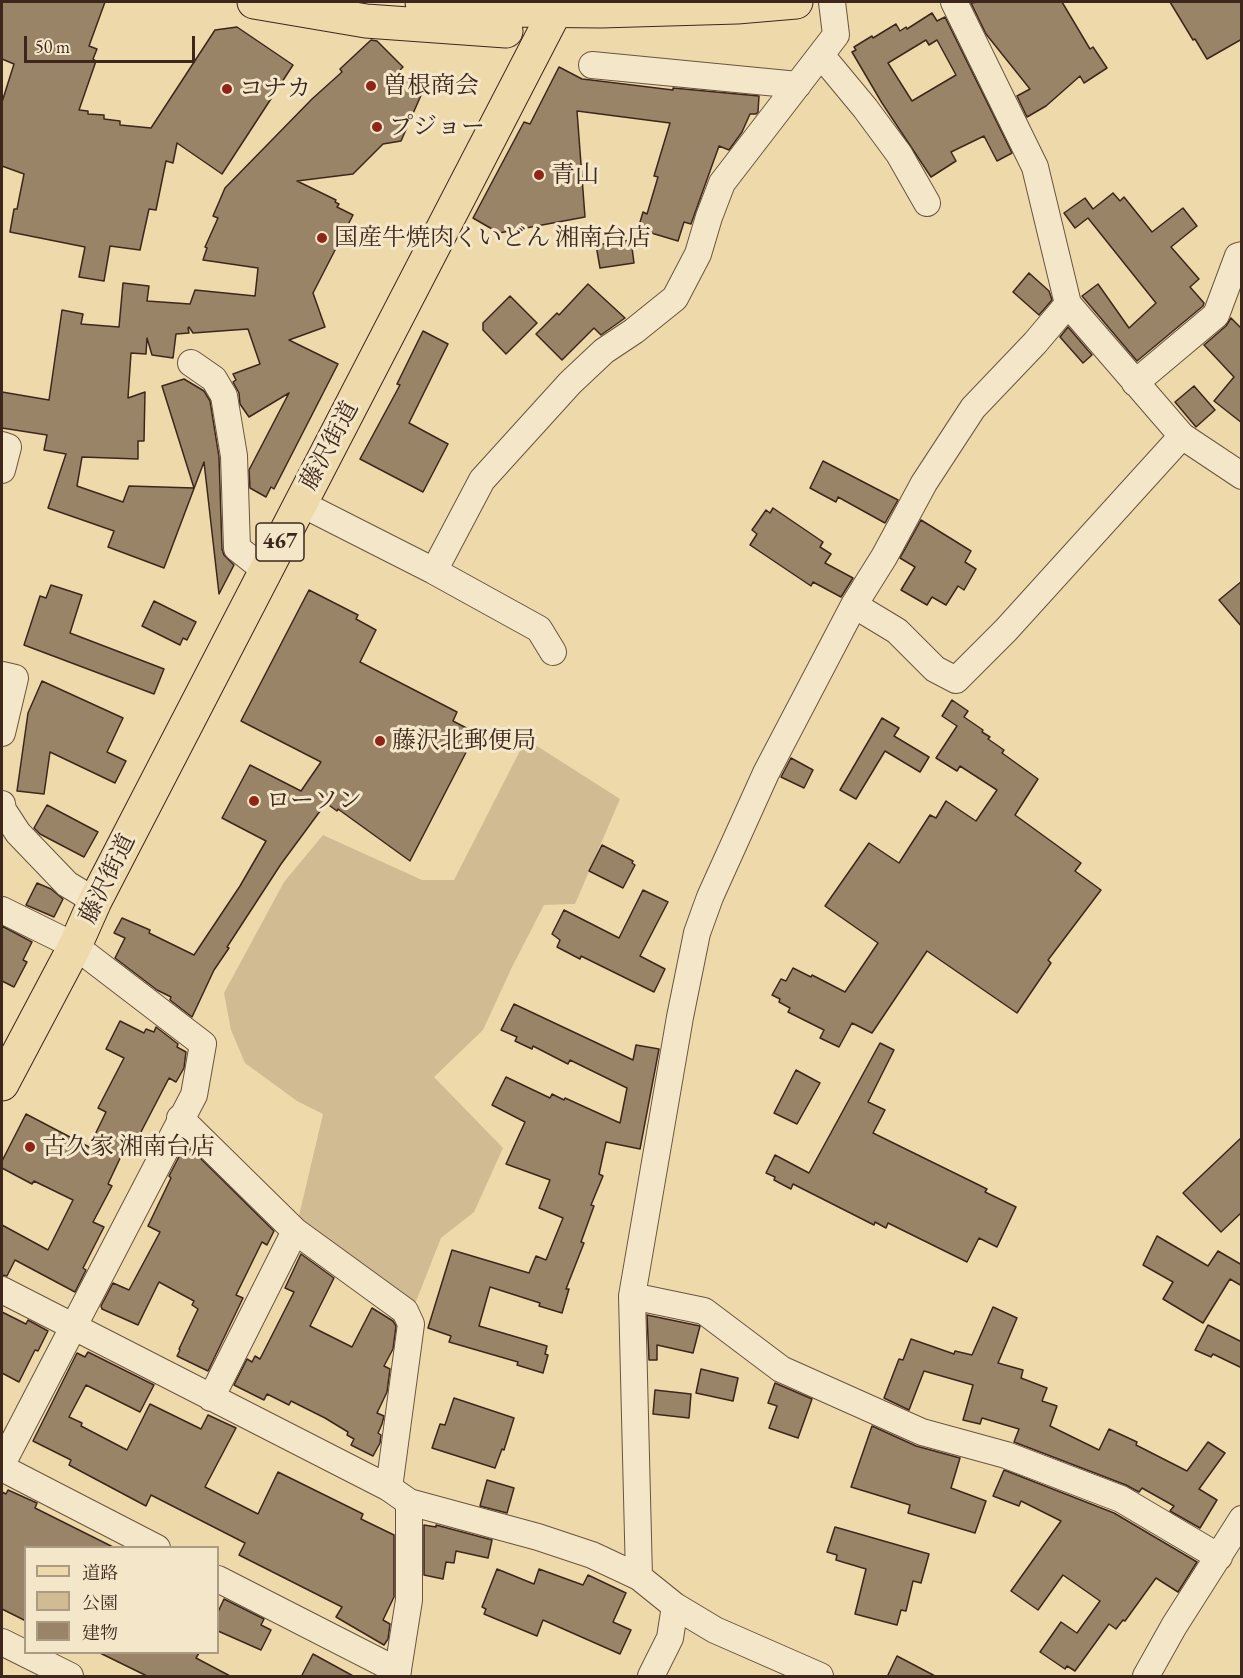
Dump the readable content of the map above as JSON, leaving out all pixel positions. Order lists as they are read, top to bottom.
{
  "streets": {
    "main road": ["藤沢街道", "467"]
  },
  "places": [
    "曽根商会",
    "コナカ",
    "プジョー",
    "青山",
    "国産牛焼肉くいどん 湘南台店",
    "藤沢北郵便局",
    "ローソン",
    "古久家 湘南台店"
  ],
  "legend": ["道路", "公園", "建物"],
  "scale_bar": "50 m"
}
